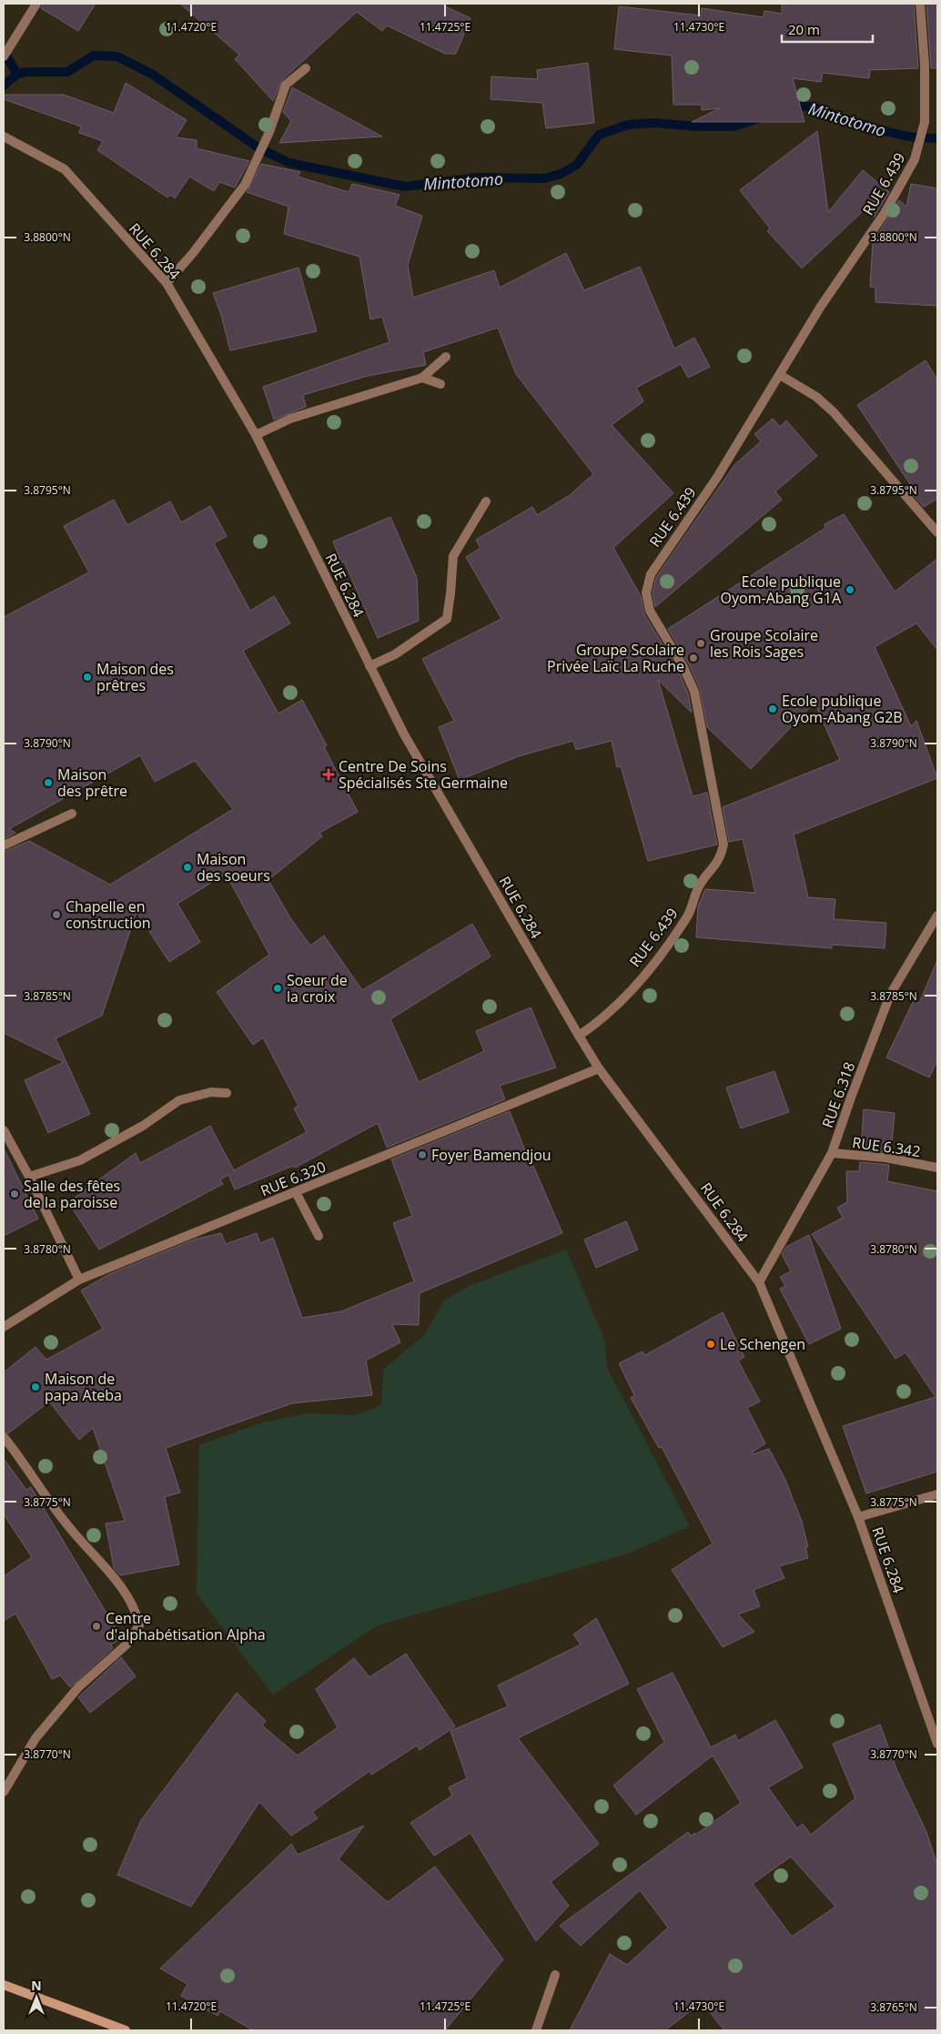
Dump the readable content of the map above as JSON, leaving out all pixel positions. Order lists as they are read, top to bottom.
{
  "streets": {
    "street": [
      "RUE 6.439",
      "RUE 6.284",
      "RUE 6.318",
      "RUE 6.342",
      "RUE 6.320"
    ]
  },
  "crossings": [
    ["RUE 6.439", "RUE 6.284"],
    ["RUE 6.284", "RUE 6.318"],
    ["RUE 6.284", "RUE 6.320"],
    ["RUE 6.318", "RUE 6.342"]
  ],
  "water": ["Mintotomo"],
  "places": {
    "other": [
      "Ecole publique Oyom-Abang G1A",
      "Groupe Scolaire les Rois Sages",
      "Groupe Scolaire Privée Laïc La Ruche",
      "Maison des prêtres",
      "Ecole publique Oyom-Abang G2B",
      "Maison des prêtre",
      "Maison des soeurs",
      "Chapelle en construction",
      "Soeur de la croix",
      "Foyer Bamendjou",
      "Salle des fêtes de la paroisse",
      "Le Schengen",
      "Maison de papa Ateba",
      "Centre d'alphabétisation Alpha"
    ],
    "health": ["Centre De Soins Spécialisés Ste Germaine"]
  },
  "scale_bar": "20 m",
  "north": "top",
  "coordinates": [
    "11.4720°E",
    "11.4725°E",
    "11.4730°E",
    "3.8800°N",
    "3.8795°N",
    "3.8790°N",
    "3.8785°N",
    "3.8780°N",
    "3.8775°N",
    "3.8770°N",
    "3.8765°N"
  ]
}
